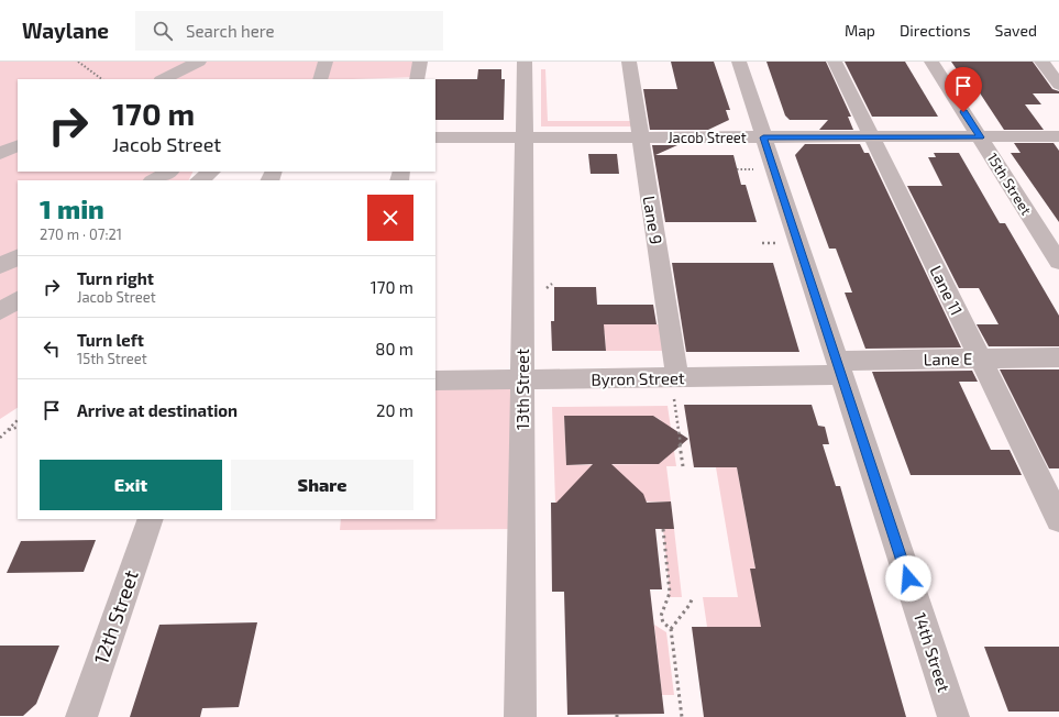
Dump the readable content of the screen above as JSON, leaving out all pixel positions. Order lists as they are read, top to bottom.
{
  "streets": {
    "street": [
      "Jacob Street",
      "15th Street",
      "Lane 9",
      "Lane 11",
      "Lane E",
      "Byron Street",
      "13th Street",
      "12th Street",
      "14th Street"
    ]
  },
  "crossings": [
    ["Jacob Street", "15th Street"],
    ["Jacob Street", "Lane 9"],
    ["Jacob Street", "Lane 11"],
    ["Jacob Street", "13th Street"],
    ["Jacob Street", "14th Street"],
    ["Lane 9", "Byron Street"],
    ["Lane 11", "Lane E"],
    ["Lane E", "Byron Street"],
    ["Lane E", "14th Street"],
    ["Byron Street", "13th Street"],
    ["Byron Street", "14th Street"]
  ],
  "page": {
    "header": "Waylane",
    "search": "Search here",
    "nav": ["Map", "Directions", "Saved"],
    "turn": ["170 m", "Jacob Street"],
    "heading": ["1 min", "270 m · 07:21"],
    "list": [
      {
        "name": "Turn right",
        "note": "Jacob Street",
        "value": "170 m"
      },
      {
        "name": "Turn left",
        "note": "15th Street",
        "value": "80 m"
      },
      {
        "name": "Arrive at destination",
        "value": "20 m"
      }
    ],
    "buttons": ["Exit", "Share"]
  }
}
